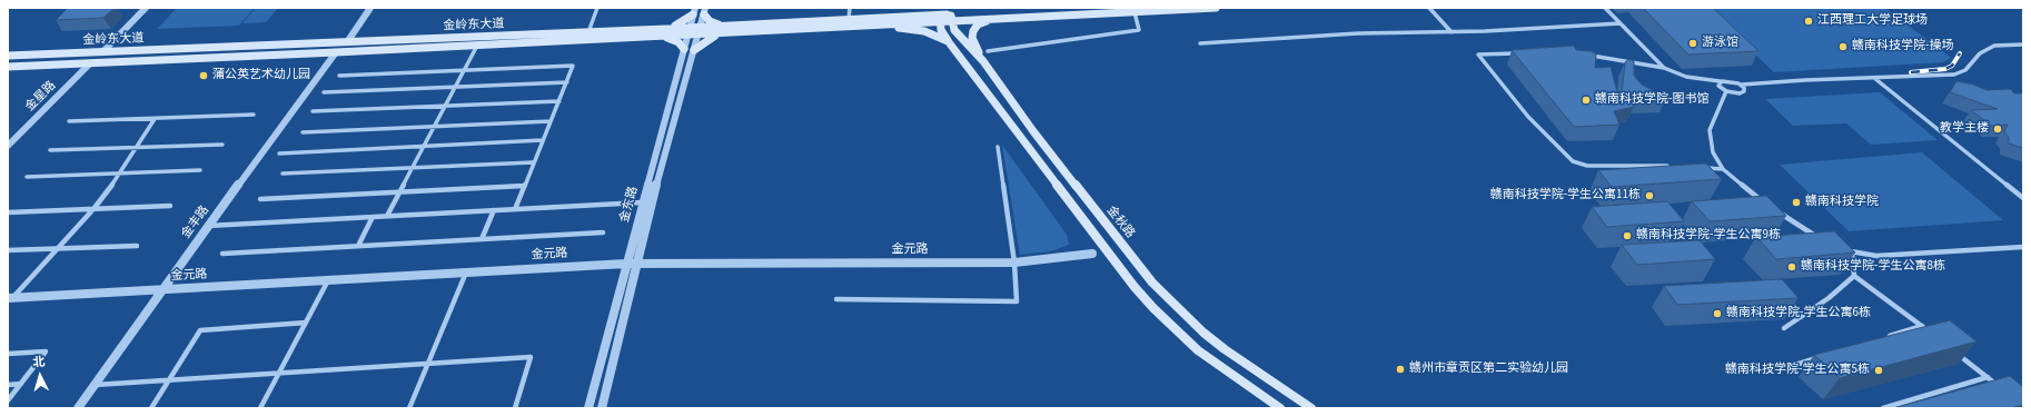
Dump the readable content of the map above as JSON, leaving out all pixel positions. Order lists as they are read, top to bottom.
{
  "streets": {
    "main road": ["金岭东大道", "金秋路"],
    "street": [
      "金星路",
      "金东路",
      "金丰路",
      "金元路"
    ]
  },
  "crossings": [
    ["金岭东大道", "金星路"],
    ["金岭东大道", "金东路"],
    ["金岭东大道", "金丰路"],
    ["金东路", "金元路"],
    ["金丰路", "金元路"]
  ],
  "places": [
    "江西理工大学足球场",
    "游泳馆",
    "赣南科技学院-操场",
    "蒲公英艺术幼儿园",
    "赣南科技学院-图书馆",
    "教学主楼",
    "赣南科技学院-学生公寓11栋",
    "赣南科技学院",
    "赣南科技学院-学生公寓9栋",
    "赣南科技学院-学生公寓8栋",
    "赣南科技学院-学生公寓6栋",
    "赣州市章贡区第二实验幼儿园",
    "赣南科技学院-学生公寓5栋"
  ],
  "north": "top"
}
